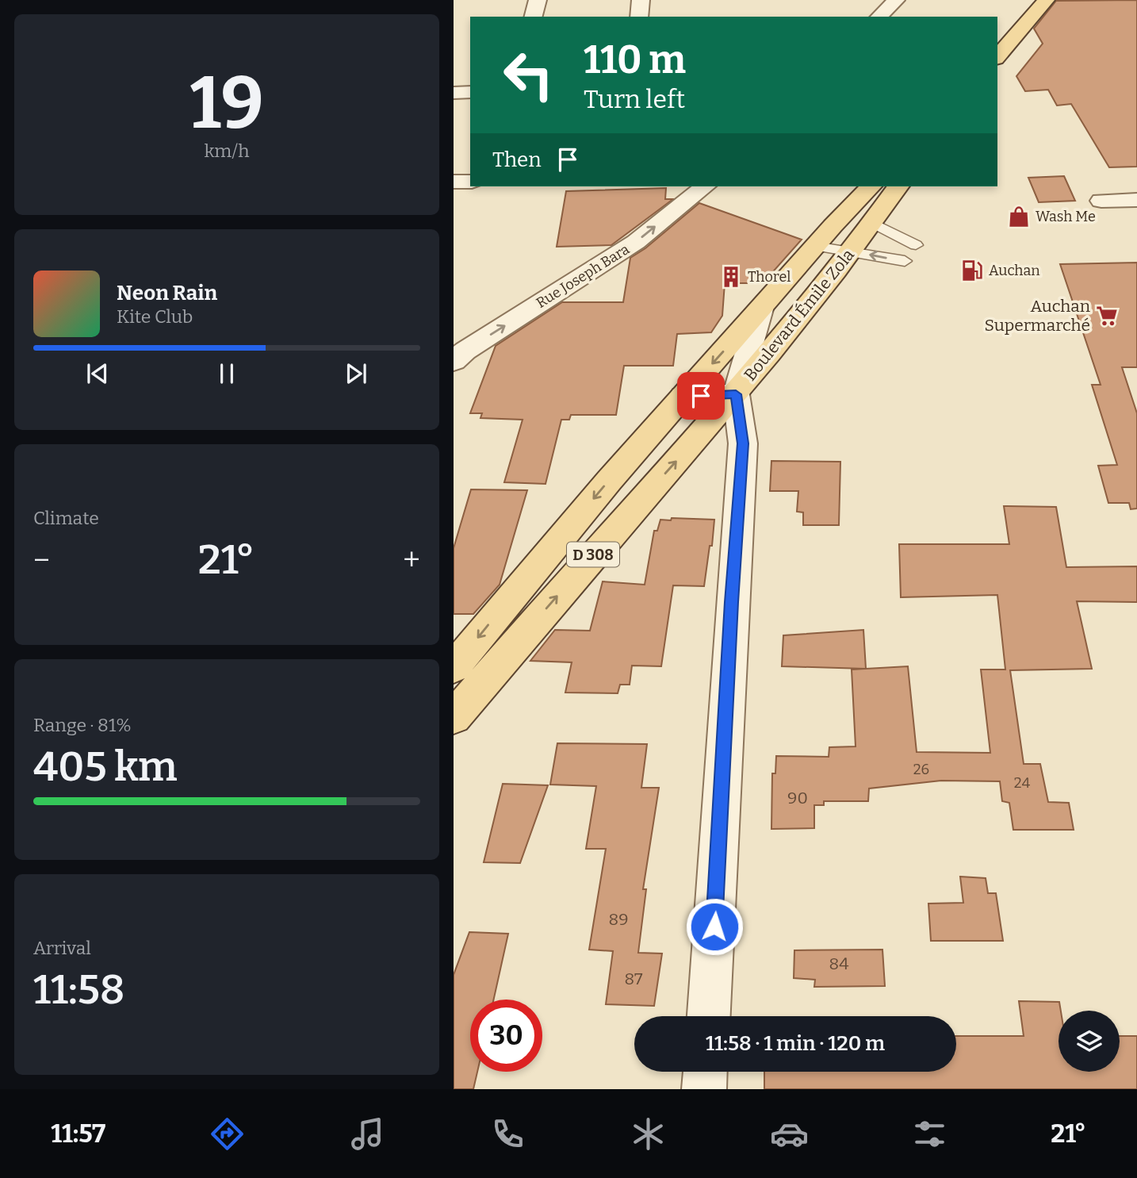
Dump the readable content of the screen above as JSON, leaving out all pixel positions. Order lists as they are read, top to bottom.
{
  "streets": {
    "main road": ["Boulevard Émile Zola", "D 308"],
    "street": ["Rue Joseph Bara"]
  },
  "one_way": ["Rue Joseph Bara"],
  "places": {
    "shop": ["Wash Me"],
    "fuel station": ["Auchan"],
    "building": ["Thorel"],
    "supermarket": ["Auchan Supermarché"]
  },
  "house_numbers": [
    "26",
    "24",
    "90",
    "89",
    "84",
    "87"
  ],
  "page": {
    "tile": [
      ["19", "km/h"],
      "Climate",
      ["Range · 81%", "405 km"],
      ["Arrival", "11:58"]
    ],
    "turn": ["110 m", "Turn left"],
    "then": "Then",
    "song": ["Neon Rain", "Kite Club"],
    "heat": ["−", "21°", "+"],
    "limit": "30",
    "trip": "11:58 · 1 min · 120 m",
    "tabs": ["11:57", "21°"]
  }
}
